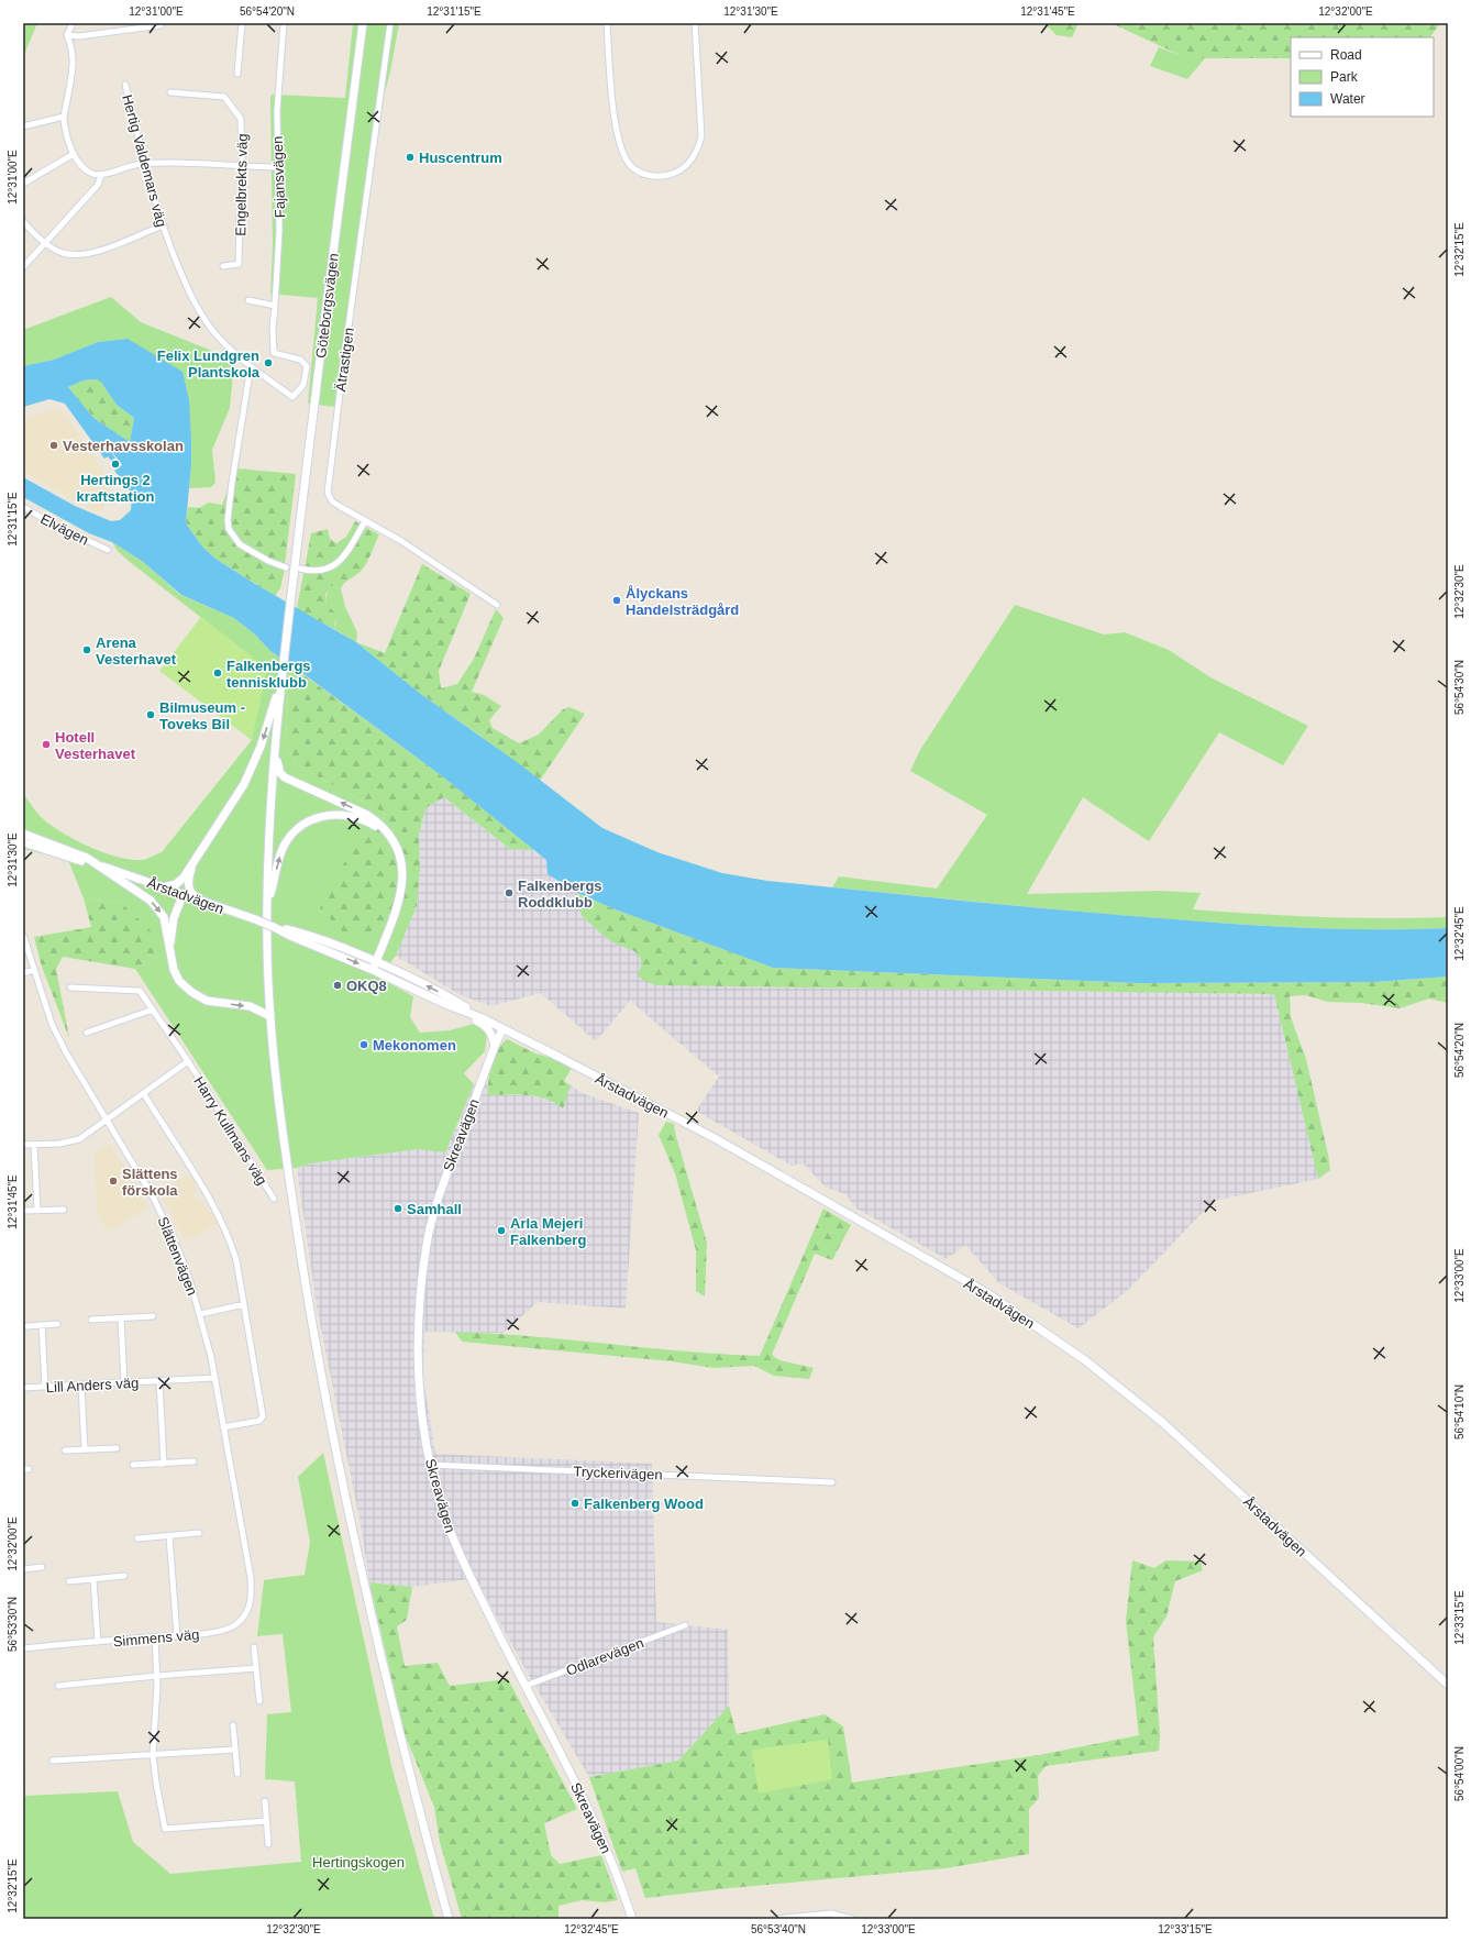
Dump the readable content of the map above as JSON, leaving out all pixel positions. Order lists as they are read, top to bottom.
{
  "streets": {
    "main road": ["Göteborgsvägen", "Årstadvägen", "Skreavägen"],
    "street": [
      "Hertig Valdemars väg",
      "Fajansvägen",
      "Engelbrekts väg",
      "Ätrastigen",
      "Elvägen",
      "Harry Kullmans väg",
      "Slättenvägen",
      "Lill Anders väg",
      "Tryckerivägen",
      "Simmens väg",
      "Odlarevägen"
    ]
  },
  "crossings": [
    ["Hertig Valdemars väg", "Fajansvägen"],
    ["Årstadvägen", "Skreavägen"],
    ["Harry Kullmans väg", "Slättenvägen"],
    ["Skreavägen", "Tryckerivägen"],
    ["Skreavägen", "Odlarevägen"],
    ["Slättenvägen", "Lill Anders väg"],
    ["Slättenvägen", "Simmens väg"]
  ],
  "parks": ["Hertingskogen"],
  "places": [
    "Huscentrum",
    "Felix Lundgren Plantskola",
    "Vesterhavsskolan",
    "Hertings 2 kraftstation",
    "Ålyckans Handelsträdgård",
    "Arena Vesterhavet",
    "Falkenbergs tennisklubb",
    "Bilmuseum - Toveks Bil",
    "Hotell Vesterhavet",
    "Falkenbergs Roddklubb",
    "OKQ8",
    "Mekonomen",
    "Slättens förskola",
    "Samhall",
    "Arla Mejeri Falkenberg",
    "Falkenberg Wood"
  ],
  "legend": ["Road", "Park", "Water"],
  "coordinates": [
    "12°31'00\"E",
    "56°54'20\"N",
    "12°31'15\"E",
    "12°31'30\"E",
    "12°31'45\"E",
    "12°32'00\"E",
    "12°32'15\"E",
    "12°32'30\"E",
    "56°54'30\"N",
    "12°32'45\"E",
    "12°33'00\"E",
    "56°54'10\"N",
    "12°33'15\"E",
    "56°53'30\"N",
    "56°54'00\"N",
    "56°53'40\"N"
  ]
}
